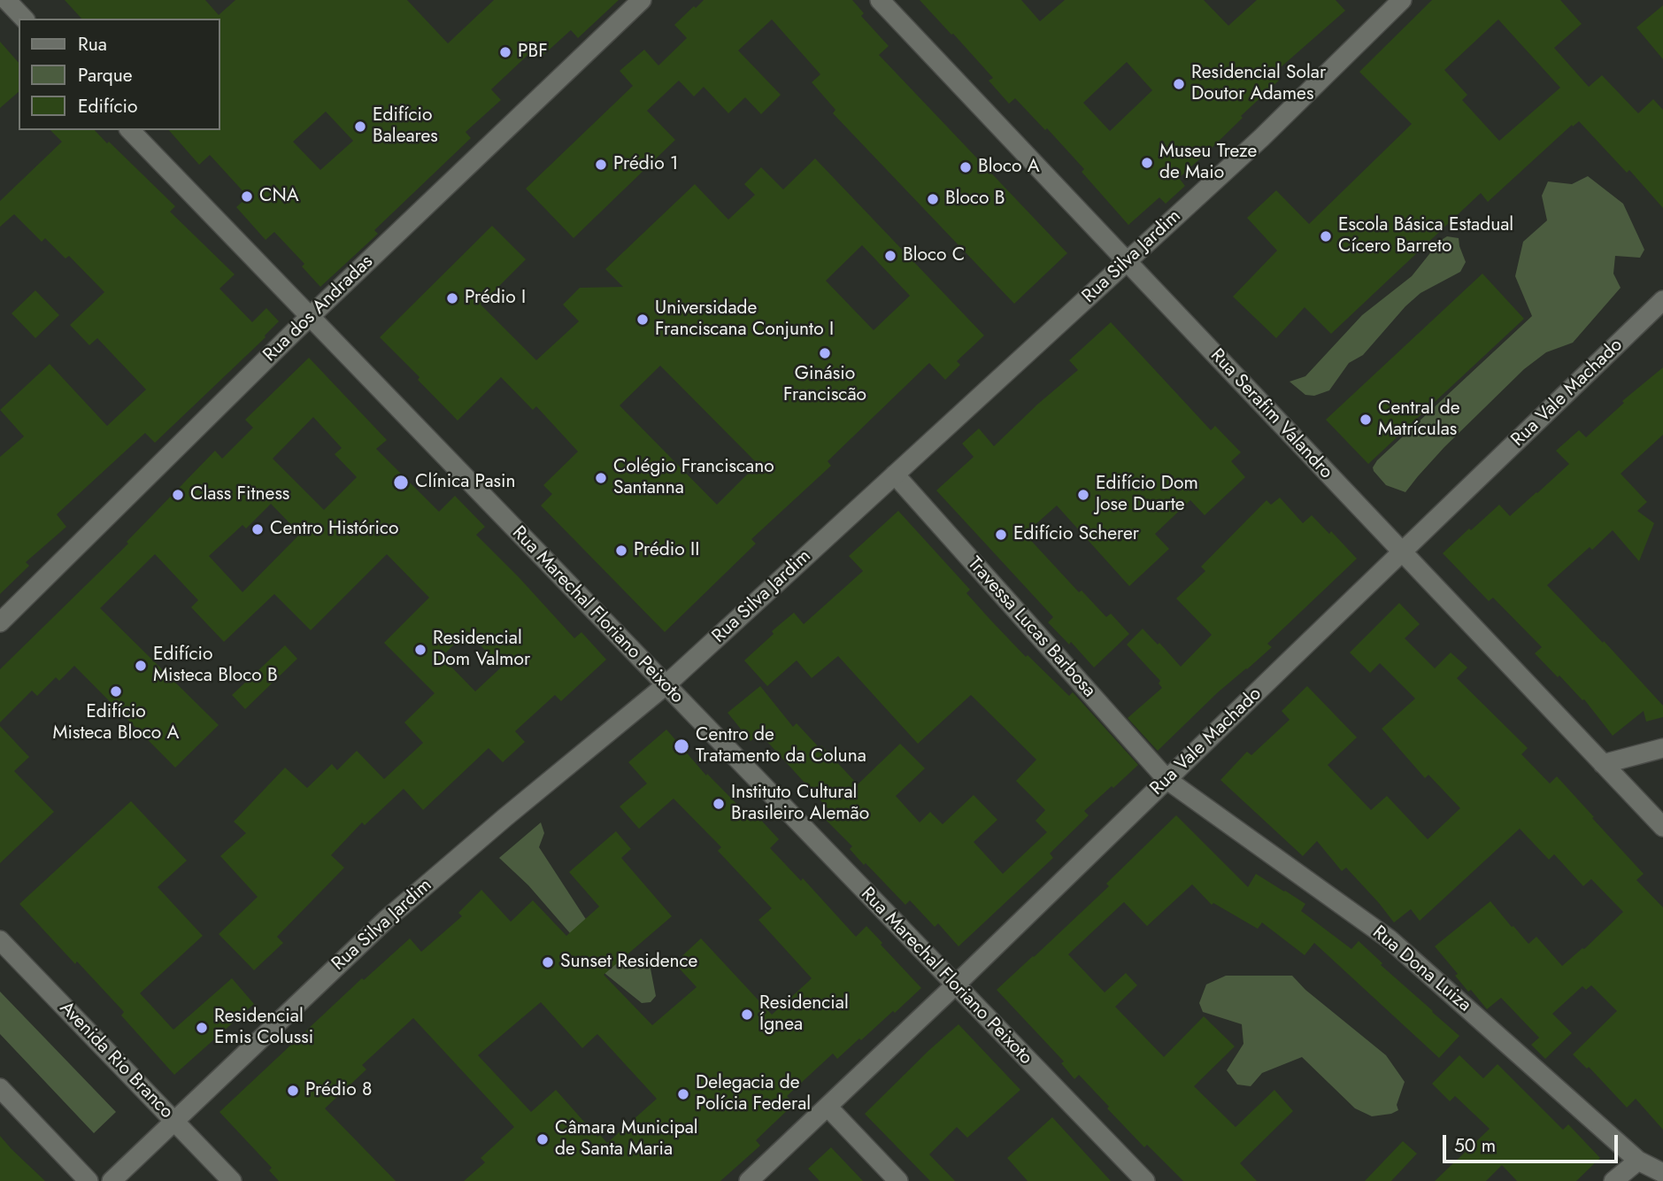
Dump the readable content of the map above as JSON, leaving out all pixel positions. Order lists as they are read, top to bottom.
{
  "streets": {
    "street": [
      "Rua Silva Jardim",
      "Rua dos Andradas",
      "Rua Vale Machado",
      "Rua Serafim Valandro",
      "Rua Marechal Floriano Peixoto",
      "Travessa Lucas Barbosa",
      "Rua Dona Luiza",
      "Avenida Rio Branco"
    ]
  },
  "crossings": [
    ["Rua Silva Jardim", "Rua Serafim Valandro"],
    ["Rua Silva Jardim", "Rua Marechal Floriano Peixoto"],
    ["Rua Silva Jardim", "Travessa Lucas Barbosa"],
    ["Rua Silva Jardim", "Avenida Rio Branco"],
    ["Rua dos Andradas", "Rua Marechal Floriano Peixoto"],
    ["Rua Vale Machado", "Rua Serafim Valandro"],
    ["Rua Vale Machado", "Rua Marechal Floriano Peixoto"],
    ["Rua Vale Machado", "Travessa Lucas Barbosa"],
    ["Rua Vale Machado", "Rua Dona Luiza"],
    ["Travessa Lucas Barbosa", "Rua Dona Luiza"]
  ],
  "places": [
    "PBF",
    "Residencial Solar Doutor Adames",
    "Edifício Baleares",
    "Museu Treze de Maio",
    "Prédio 1",
    "Bloco A",
    "CNA",
    "Bloco B",
    "Escola Básica Estadual Cícero Barreto",
    "Bloco C",
    "Prédio I",
    "Universidade Franciscana Conjunto I",
    "Ginásio Franciscão",
    "Central de Matrículas",
    "Colégio Franciscano Santanna",
    "Clínica Pasin",
    "Class Fitness",
    "Edifício Dom Jose Duarte",
    "Centro Histórico",
    "Edifício Scherer",
    "Prédio II",
    "Residencial Dom Valmor",
    "Edifício Misteca Bloco B",
    "Edifício Misteca Bloco A",
    "Centro de Tratamento da Coluna",
    "Instituto Cultural Brasileiro Alemão",
    "Sunset Residence",
    "Residencial Ígnea",
    "Residencial Emis Colussi",
    "Prédio 8",
    "Delegacia de Polícia Federal",
    "Câmara Municipal de Santa Maria"
  ],
  "legend": ["Rua", "Parque", "Edifício"],
  "scale_bar": "50 m"
}
